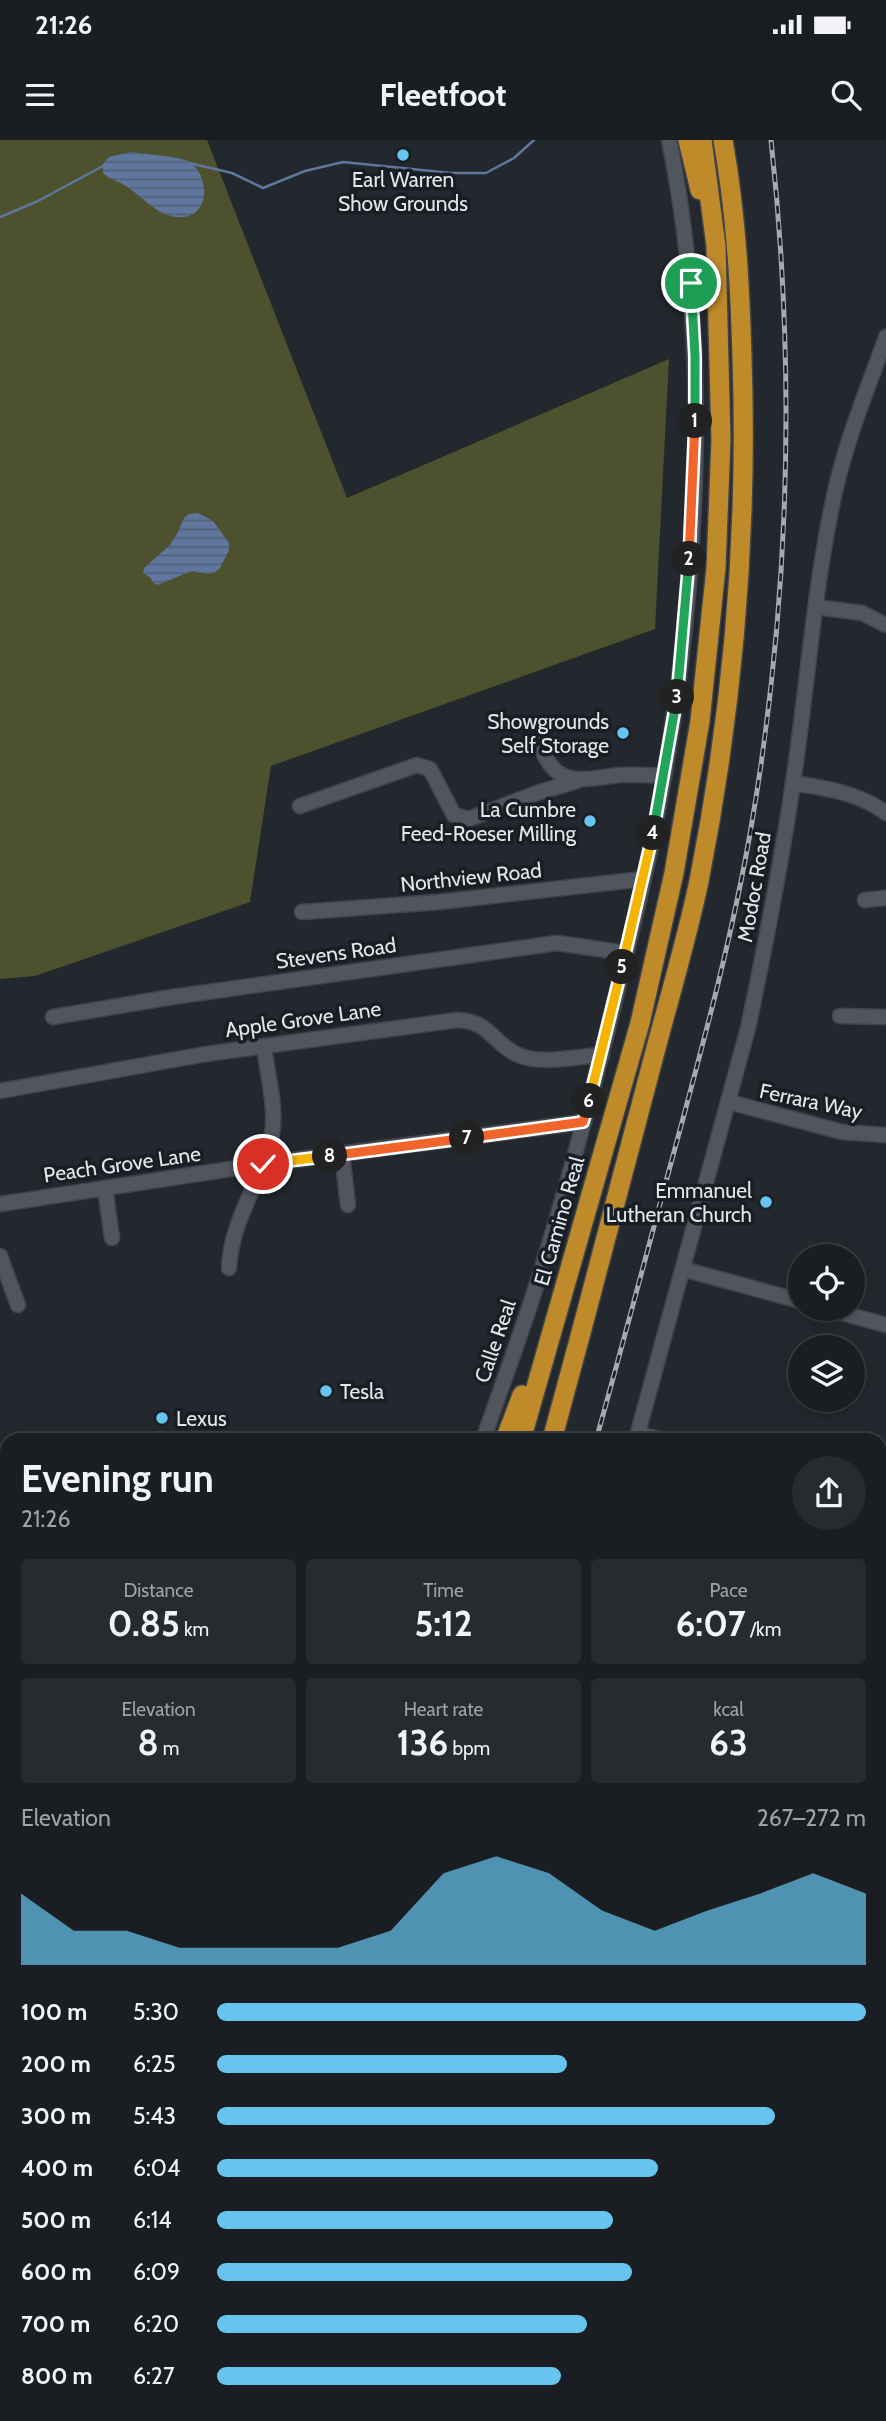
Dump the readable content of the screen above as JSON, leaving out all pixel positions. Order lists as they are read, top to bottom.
{
  "streets": {
    "highway": ["El Camino Real"],
    "street": [
      "Northview Road",
      "Modoc Road",
      "Stevens Road",
      "Apple Grove Lane",
      "Ferrara Way",
      "Peach Grove Lane",
      "Calle Real"
    ]
  },
  "crossings": [
    ["Northview Road", "Calle Real"],
    ["Modoc Road", "Ferrara Way"],
    ["Stevens Road", "Calle Real"],
    ["Apple Grove Lane", "Calle Real"],
    ["Peach Grove Lane", "Calle Real"]
  ],
  "places": [
    "Earl Warren Show Grounds",
    "Showgrounds Self Storage",
    "La Cumbre Feed-Roeser Milling",
    "Emmanuel Lutheran Church",
    "Tesla",
    "Lexus"
  ],
  "page": {
    "status": "21:26",
    "header": "Fleetfoot",
    "pins": [
      "1",
      "2",
      "3",
      "4",
      "5",
      "6",
      "7",
      "8"
    ],
    "heading": ["Evening run", "21:26"],
    "stats": [
      ["Distance", "0.85 km"],
      ["Time", "5:12"],
      ["Pace", "6:07 /km"],
      ["Elevation", "8 m"],
      ["Heart rate", "136 bpm"],
      ["kcal", "63"]
    ],
    "chart": ["Elevation", "267–272 m"],
    "list": [
      {
        "name": "100 m",
        "note": "5:30"
      },
      {
        "name": "200 m",
        "note": "6:25"
      },
      {
        "name": "300 m",
        "note": "5:43"
      },
      {
        "name": "400 m",
        "note": "6:04"
      },
      {
        "name": "500 m",
        "note": "6:14"
      },
      {
        "name": "600 m",
        "note": "6:09"
      },
      {
        "name": "700 m",
        "note": "6:20"
      },
      {
        "name": "800 m",
        "note": "6:27"
      }
    ]
  }
}
